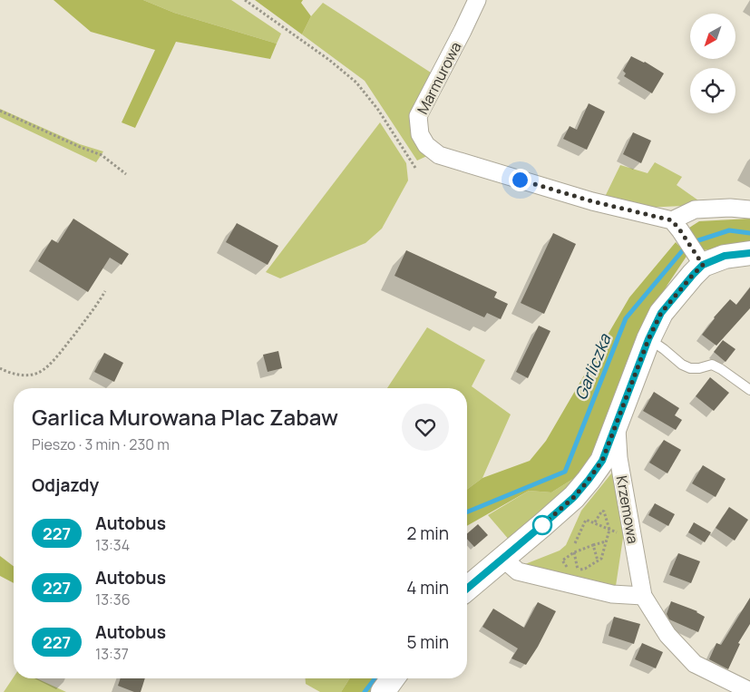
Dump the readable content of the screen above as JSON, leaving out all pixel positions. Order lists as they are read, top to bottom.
{
  "streets": {
    "street": ["Marmurowa", "Krzemowa"]
  },
  "water": ["Garliczka"],
  "lines": ["bus line 227"],
  "north": "bottom left",
  "page": {
    "heading": [
      ["Garlica Murowana Plac Zabaw", "Pieszo · 3 min · 230 m"],
      "Odjazdy"
    ],
    "list": [
      {
        "mark": "227",
        "name": "Autobus",
        "note": "13:34",
        "value": "2 min"
      },
      {
        "mark": "227",
        "name": "Autobus",
        "note": "13:36",
        "value": "4 min"
      },
      {
        "mark": "227",
        "name": "Autobus",
        "note": "13:37",
        "value": "5 min"
      }
    ]
  }
}
